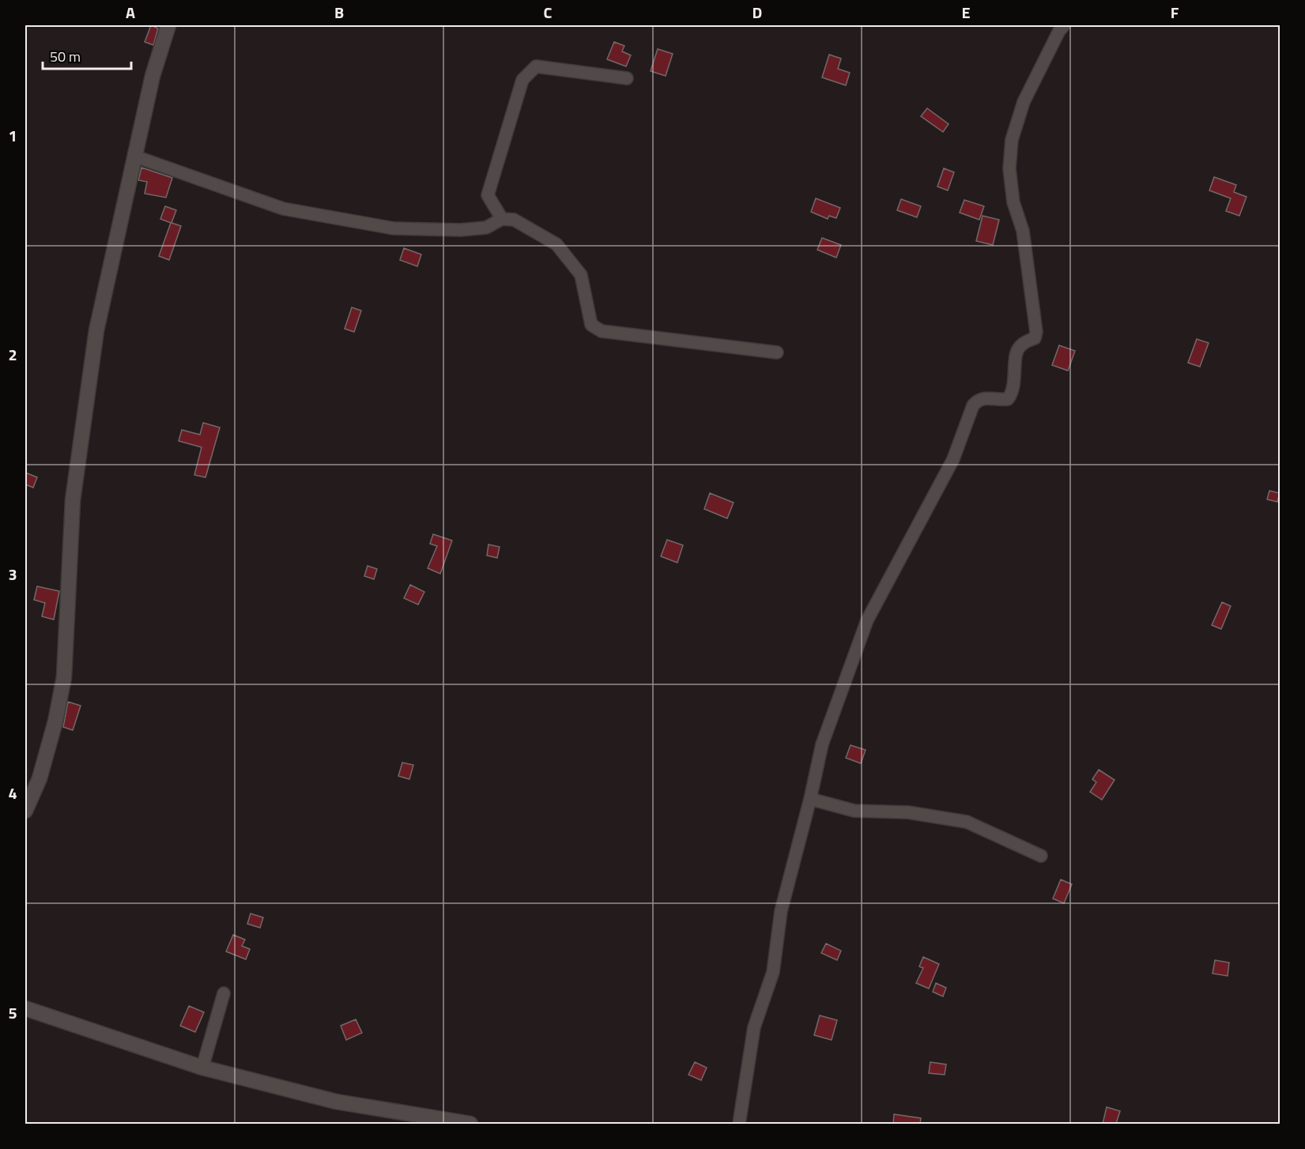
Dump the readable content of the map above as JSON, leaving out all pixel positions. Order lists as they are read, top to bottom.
{
  "scale_bar": "50 m",
  "grid": {
    "columns": [
      "A",
      "B",
      "C",
      "D",
      "E",
      "F"
    ],
    "rows": [
      "1",
      "2",
      "3",
      "4",
      "5"
    ]
  }
}
